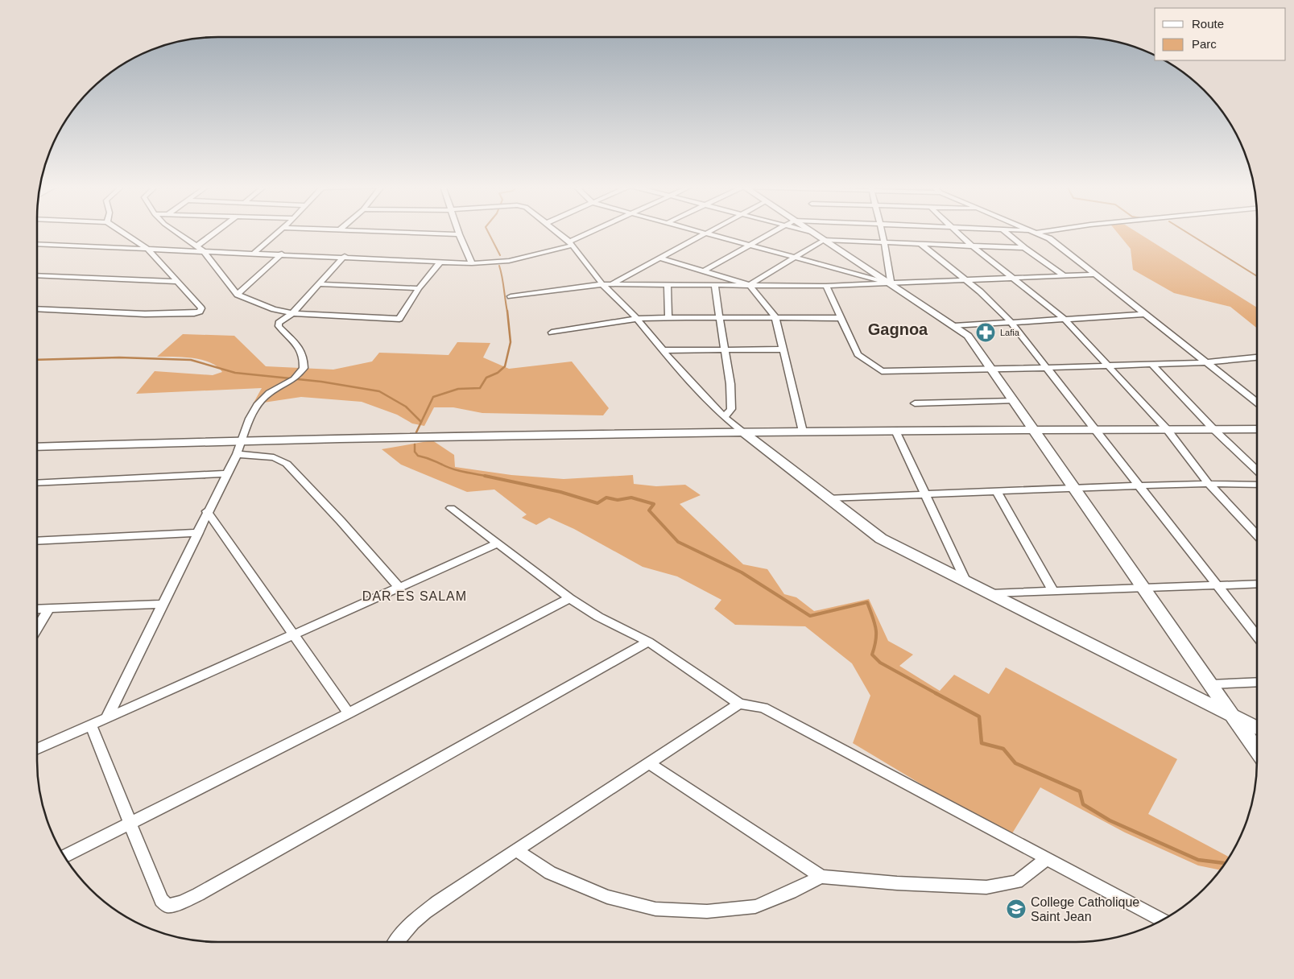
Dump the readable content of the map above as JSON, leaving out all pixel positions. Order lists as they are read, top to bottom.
{
  "districts": ["Gagnoa", "DAR ES SALAM"],
  "places": {
    "pharmacy": ["Lafia"],
    "school or university": ["College Catholique Saint Jean"]
  },
  "legend": ["Route", "Parc"]
}
